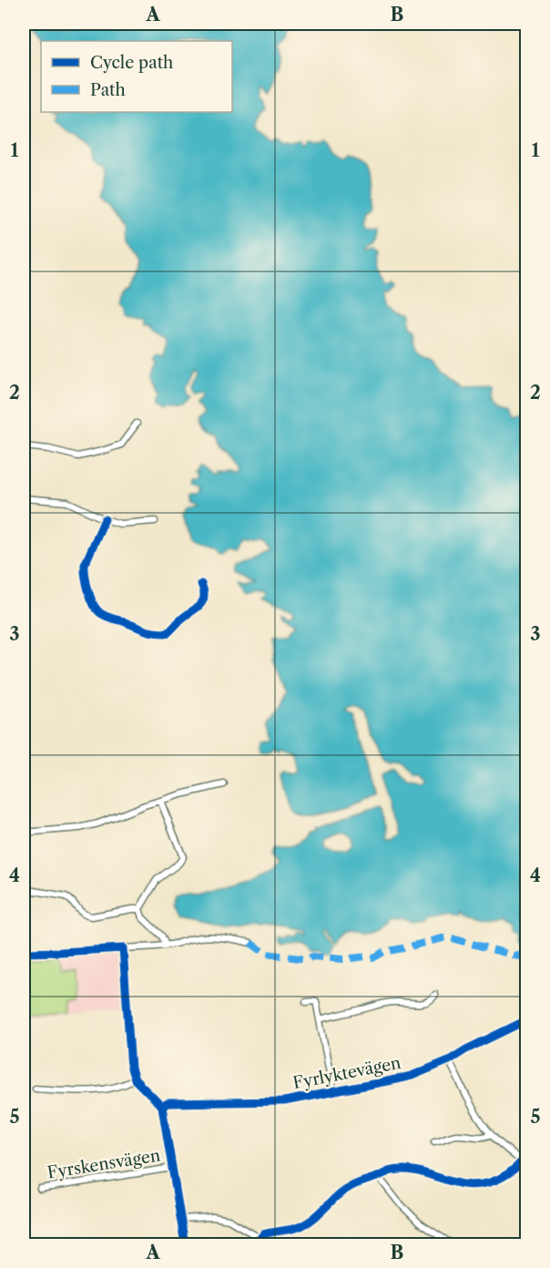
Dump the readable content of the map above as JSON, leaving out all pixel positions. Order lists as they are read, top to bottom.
{
  "streets": {
    "street": ["Fyrlyktevägen", "Fyrskensvägen"]
  },
  "legend": ["Cycle path", "Path"],
  "grid": {
    "columns": ["A", "B"],
    "rows": [
      "1",
      "2",
      "3",
      "4",
      "5"
    ]
  }
}
